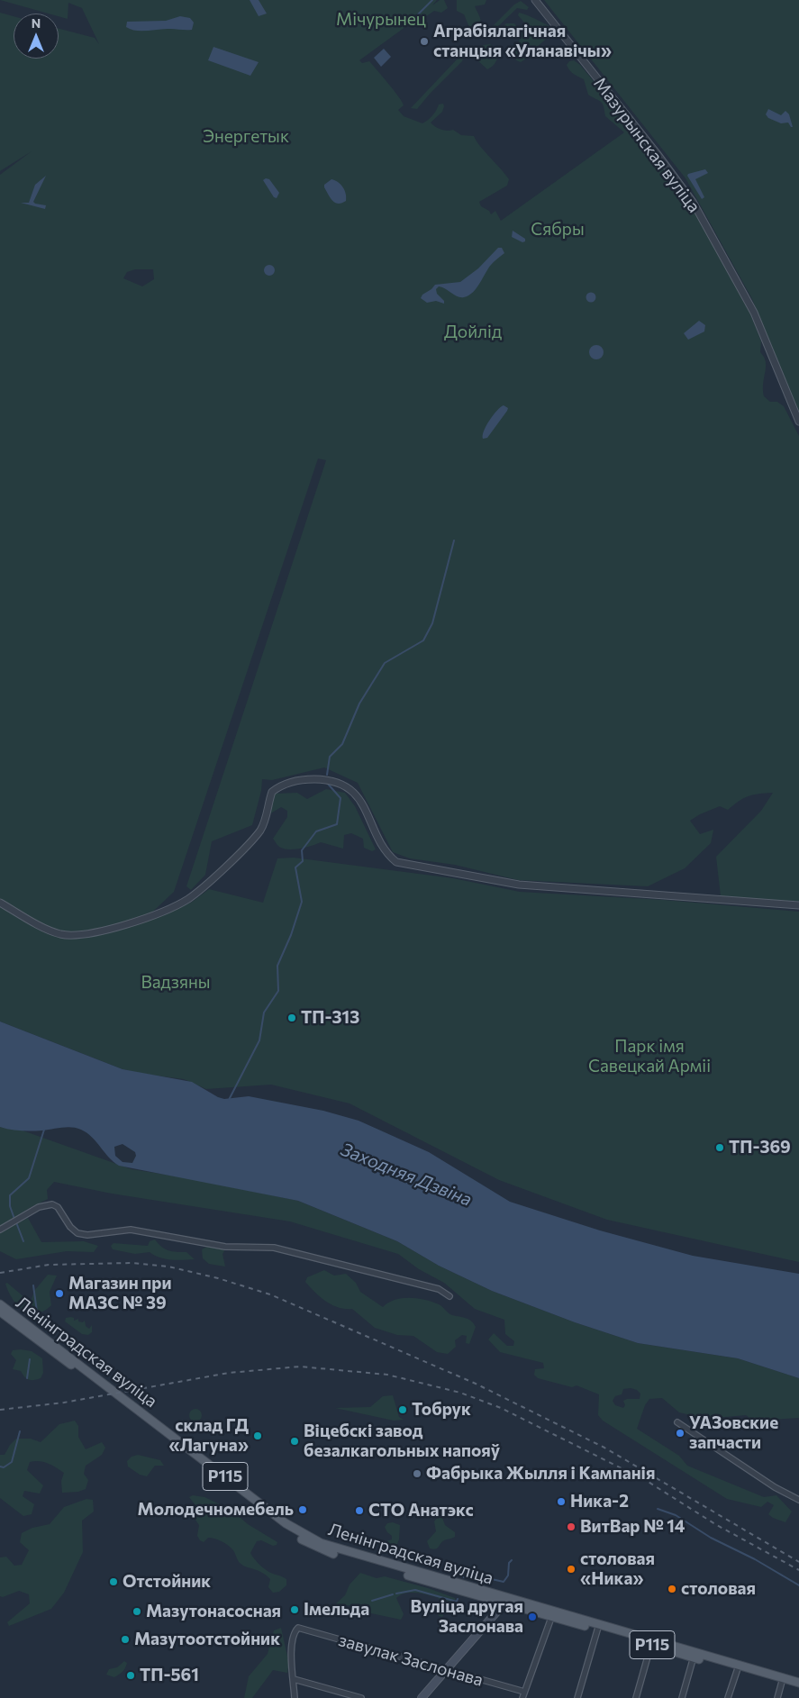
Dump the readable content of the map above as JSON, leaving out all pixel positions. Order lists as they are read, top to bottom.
{
  "streets": {
    "main road": ["Ленінградская вуліца", "Р115"],
    "street": ["Мазурынская вуліца", "завулак Заслонава"]
  },
  "water": ["Заходняя Дзвіна"],
  "parks": [
    "Мічурынец",
    "Энергетык",
    "Сябры",
    "Дойлід",
    "Вадзяны",
    "Парк імя Савецкай Арміі"
  ],
  "places": [
    "Аграбіялагічная станцыя «Уланавічы»",
    "ТП-313",
    "ТП-369",
    "Магазин при МАЗС № 39",
    "Тобрук",
    "УАЗовские запчасти",
    "склад ГД «Лагуна»",
    "Віцебскі завод безалкагольных напояў",
    "Фабрыка Жылля і Кампанія",
    "Ника-2",
    "Молодечномебель",
    "СТО Анатэкс",
    "ВитВар № 14",
    "столовая «Ника»",
    "Отстойник",
    "столовая",
    "Імельда",
    "Мазутонасосная",
    "Вуліца другая Заслонава",
    "Мазутоотстойник",
    "ТП-561"
  ],
  "north": "top"
}
